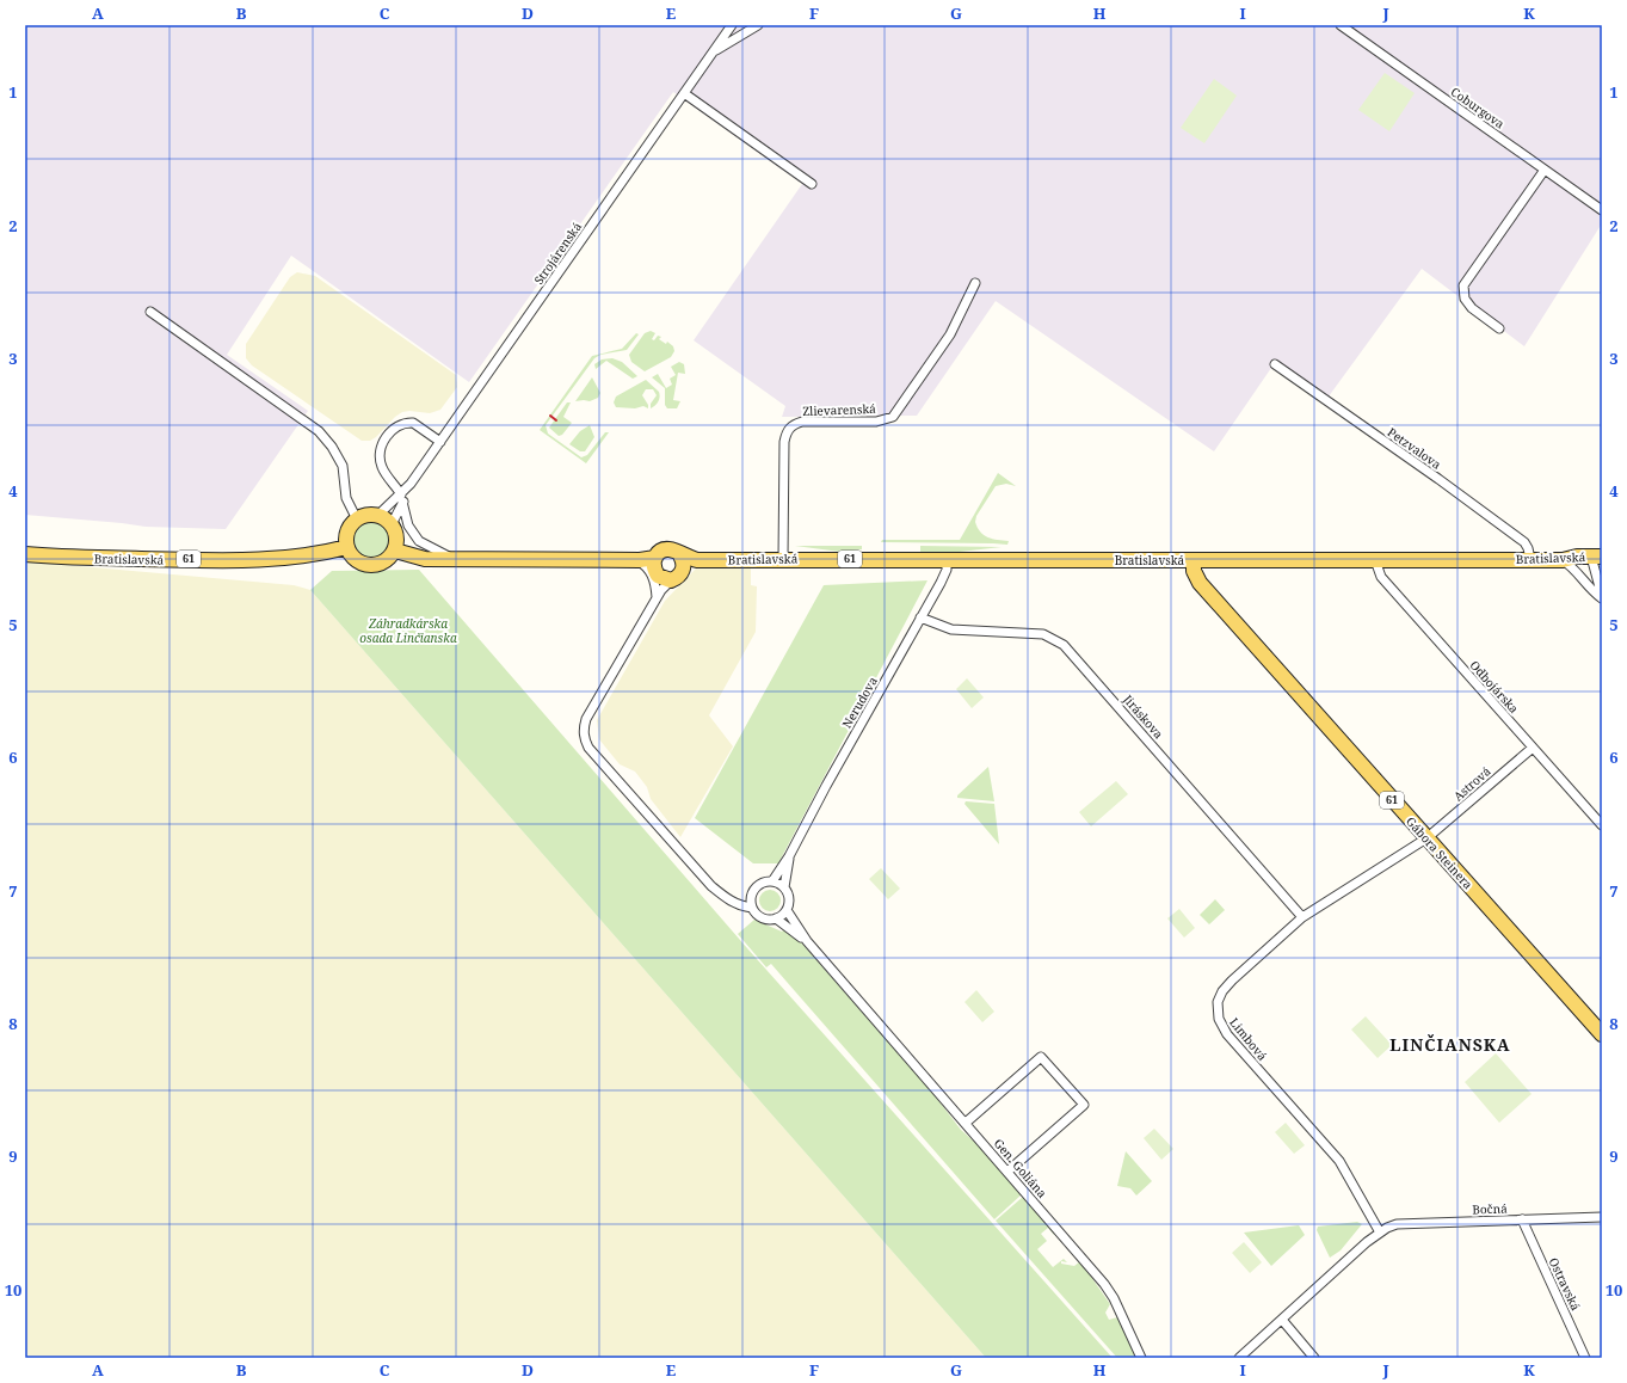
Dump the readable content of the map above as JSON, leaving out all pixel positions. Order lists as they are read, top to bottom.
{
  "streets": {
    "main road": ["Bratislavská", "61", "Gábora Steinera"],
    "street": [
      "Coburgova",
      "Strojárenská",
      "Zlievarenská",
      "Petzvalova",
      "Odbojárska",
      "Nerudova",
      "Jiráskova",
      "Astrová",
      "Limbová",
      "Gen. Goliána",
      "Bočná",
      "Ostravská"
    ]
  },
  "crossings": [
    ["Zlievarenská", "Bratislavská"],
    ["Petzvalova", "Bratislavská"],
    ["Bratislavská", "Odbojárska"],
    ["Bratislavská", "Nerudova"],
    ["Bratislavská", "Gábora Steinera"],
    ["Odbojárska", "Astrová"],
    ["Nerudova", "Jiráskova"],
    ["Jiráskova", "Limbová"],
    ["Astrová", "Gábora Steinera"],
    ["Astrová", "Limbová"],
    ["Gábora Steinera", "Limbová"],
    ["Limbová", "Bočná"],
    ["Bočná", "Ostravská"]
  ],
  "districts": ["LINČIANSKA"],
  "parks": ["Záhradkárska osada Linčianska"],
  "grid": {
    "columns": [
      "A",
      "B",
      "C",
      "D",
      "E",
      "F",
      "G",
      "H",
      "I",
      "J",
      "K"
    ],
    "rows": [
      "1",
      "2",
      "3",
      "4",
      "5",
      "6",
      "7",
      "8",
      "9",
      "10"
    ]
  }
}
